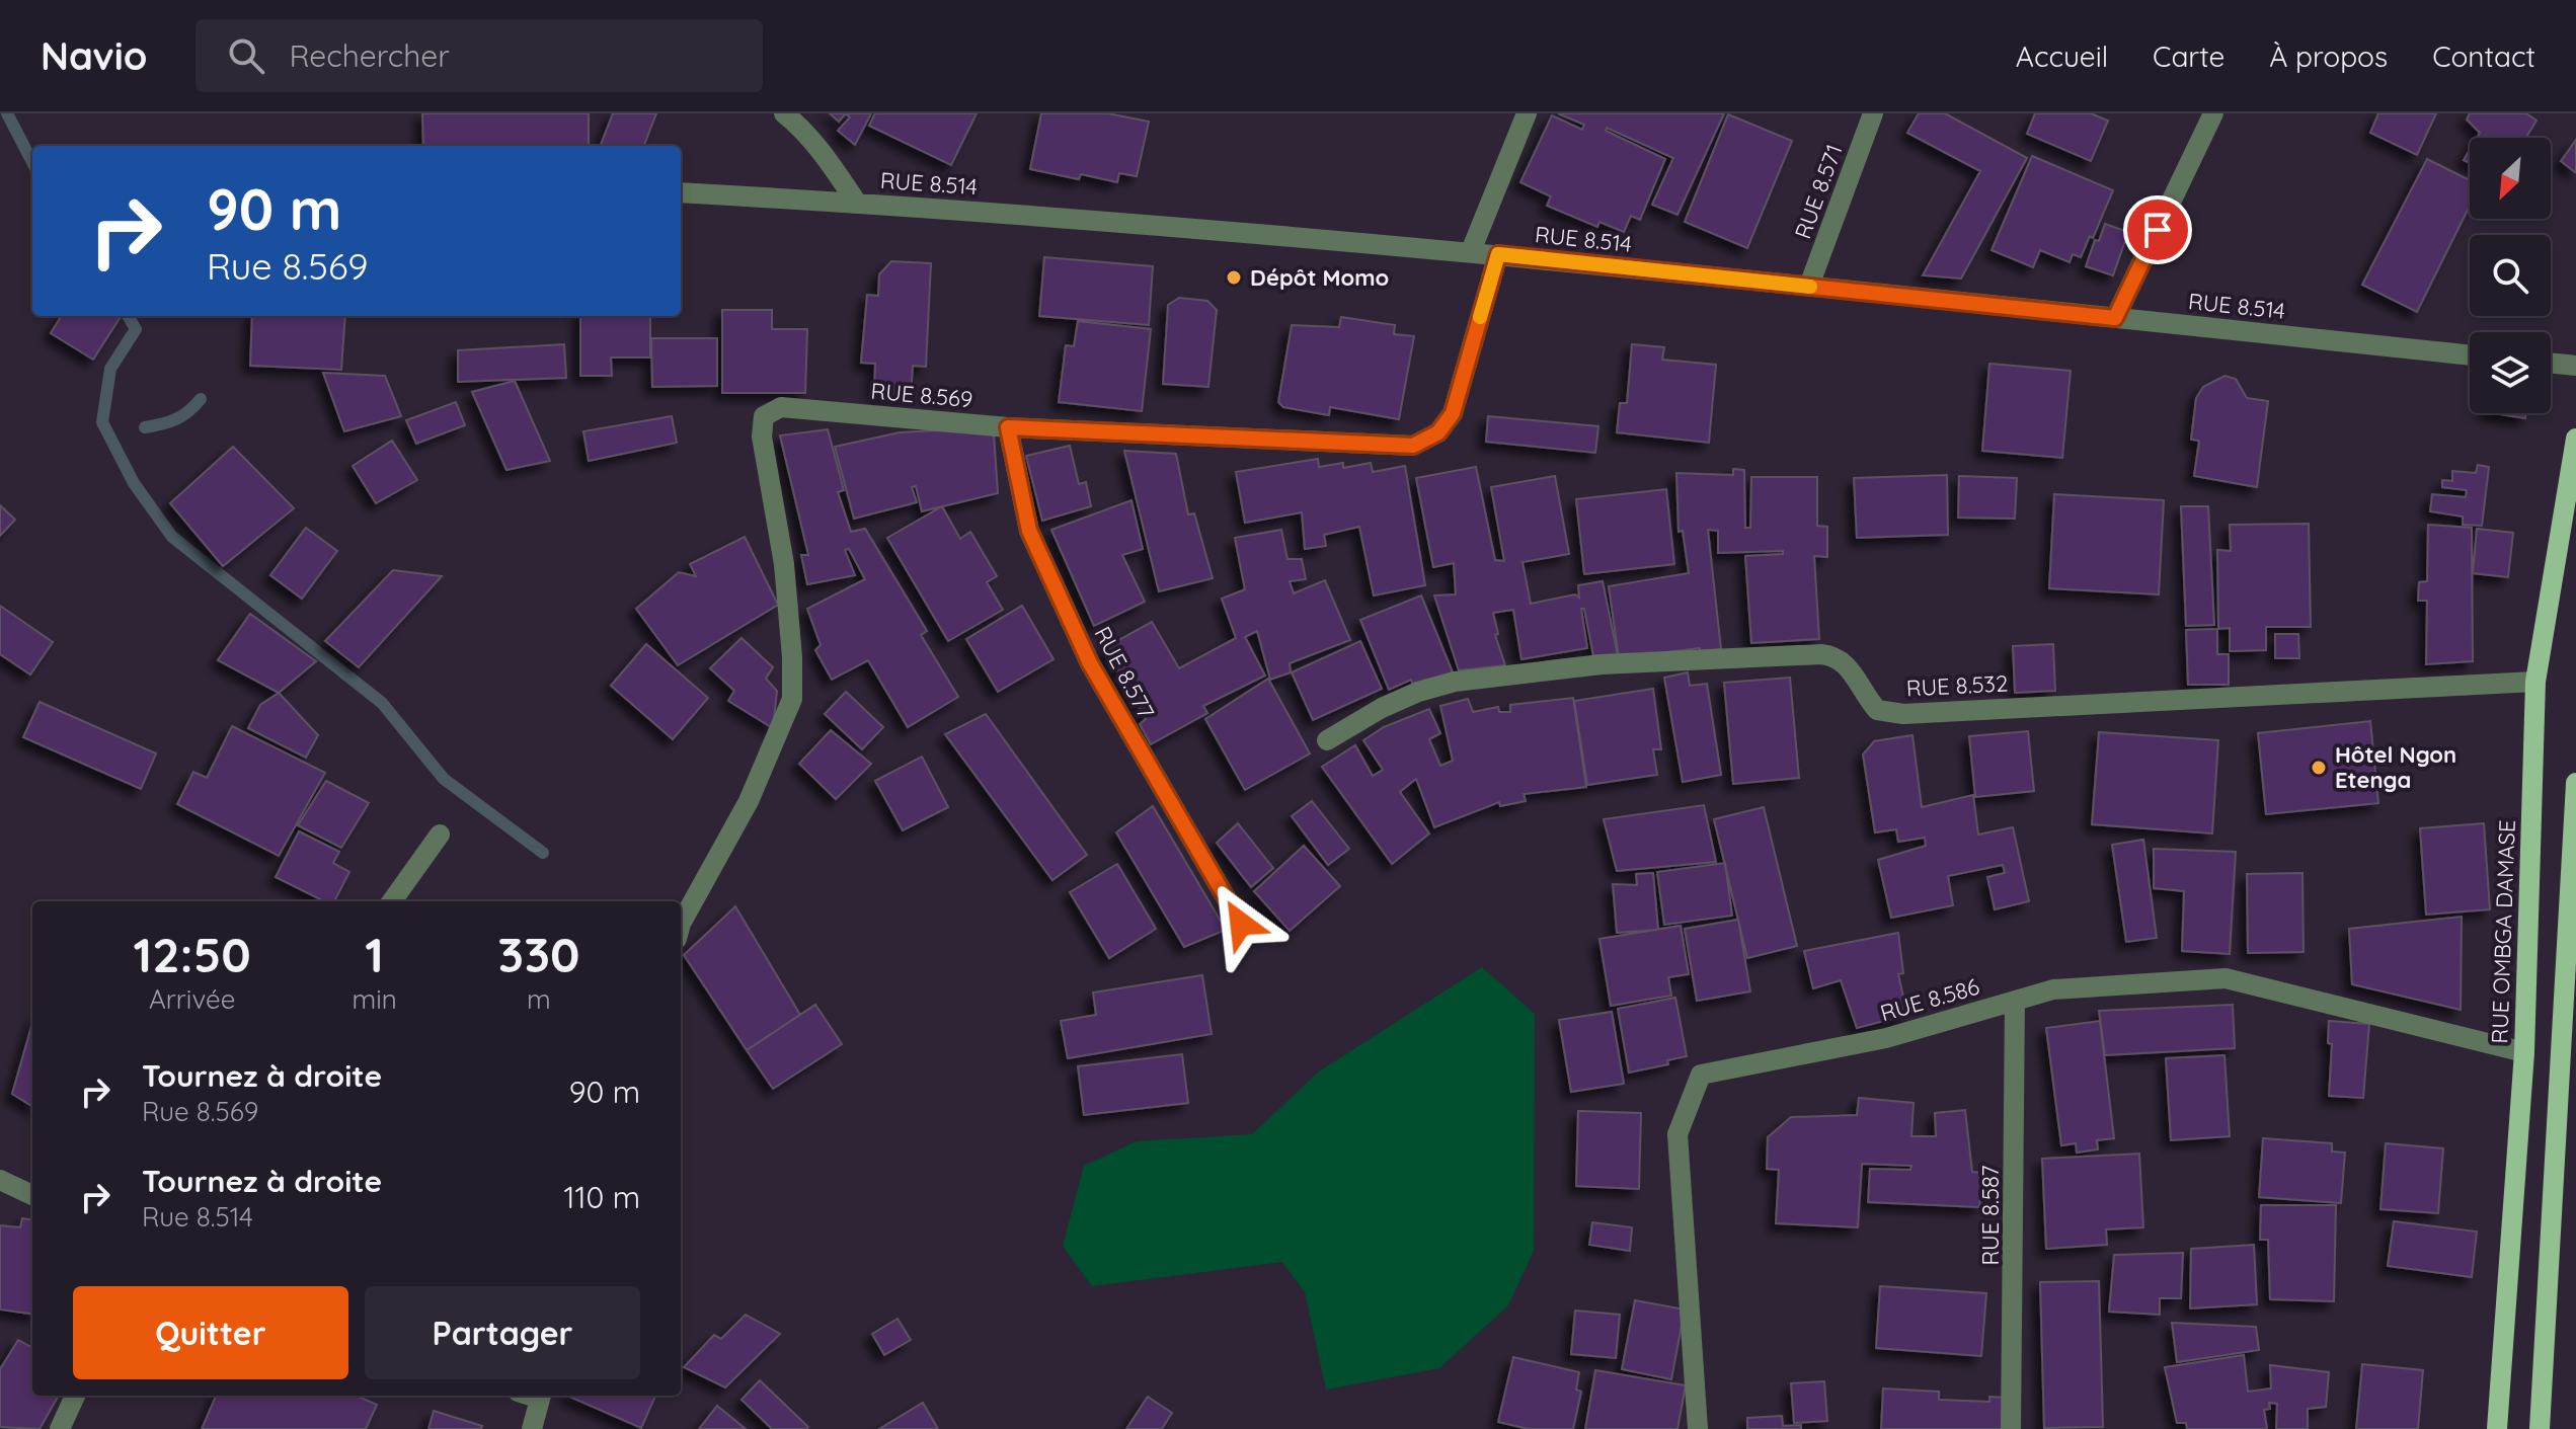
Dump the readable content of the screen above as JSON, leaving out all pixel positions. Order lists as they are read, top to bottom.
{
  "streets": {
    "main road": ["RUE OMBGA DAMASE"],
    "street": [
      "RUE 8.514",
      "RUE 8.571",
      "RUE 8.569",
      "RUE 8.577",
      "RUE 8.532",
      "RUE 8.586",
      "RUE 8.587"
    ]
  },
  "crossings": [
    ["RUE 8.514", "RUE 8.571"],
    ["RUE 8.514", "RUE 8.569"],
    ["RUE 8.569", "RUE 8.577"],
    ["RUE 8.532", "RUE OMBGA DAMASE"],
    ["RUE OMBGA DAMASE", "RUE 8.586"],
    ["RUE 8.586", "RUE 8.587"]
  ],
  "places": ["Dépôt Momo", "Hôtel Ngon Etenga"],
  "north": "bottom left",
  "page": {
    "header": "Navio",
    "search": "Rechercher",
    "nav": [
      "Accueil",
      "Carte",
      "À propos",
      "Contact"
    ],
    "turn": ["90 m", "Rue 8.569"],
    "eta": [
      "12:50",
      "Arrivée",
      "1",
      "min",
      "330",
      "m"
    ],
    "list": [
      {
        "name": "Tournez à droite",
        "note": "Rue 8.569",
        "value": "90 m"
      },
      {
        "name": "Tournez à droite",
        "note": "Rue 8.514",
        "value": "110 m"
      }
    ],
    "buttons": ["Quitter", "Partager"]
  }
}
